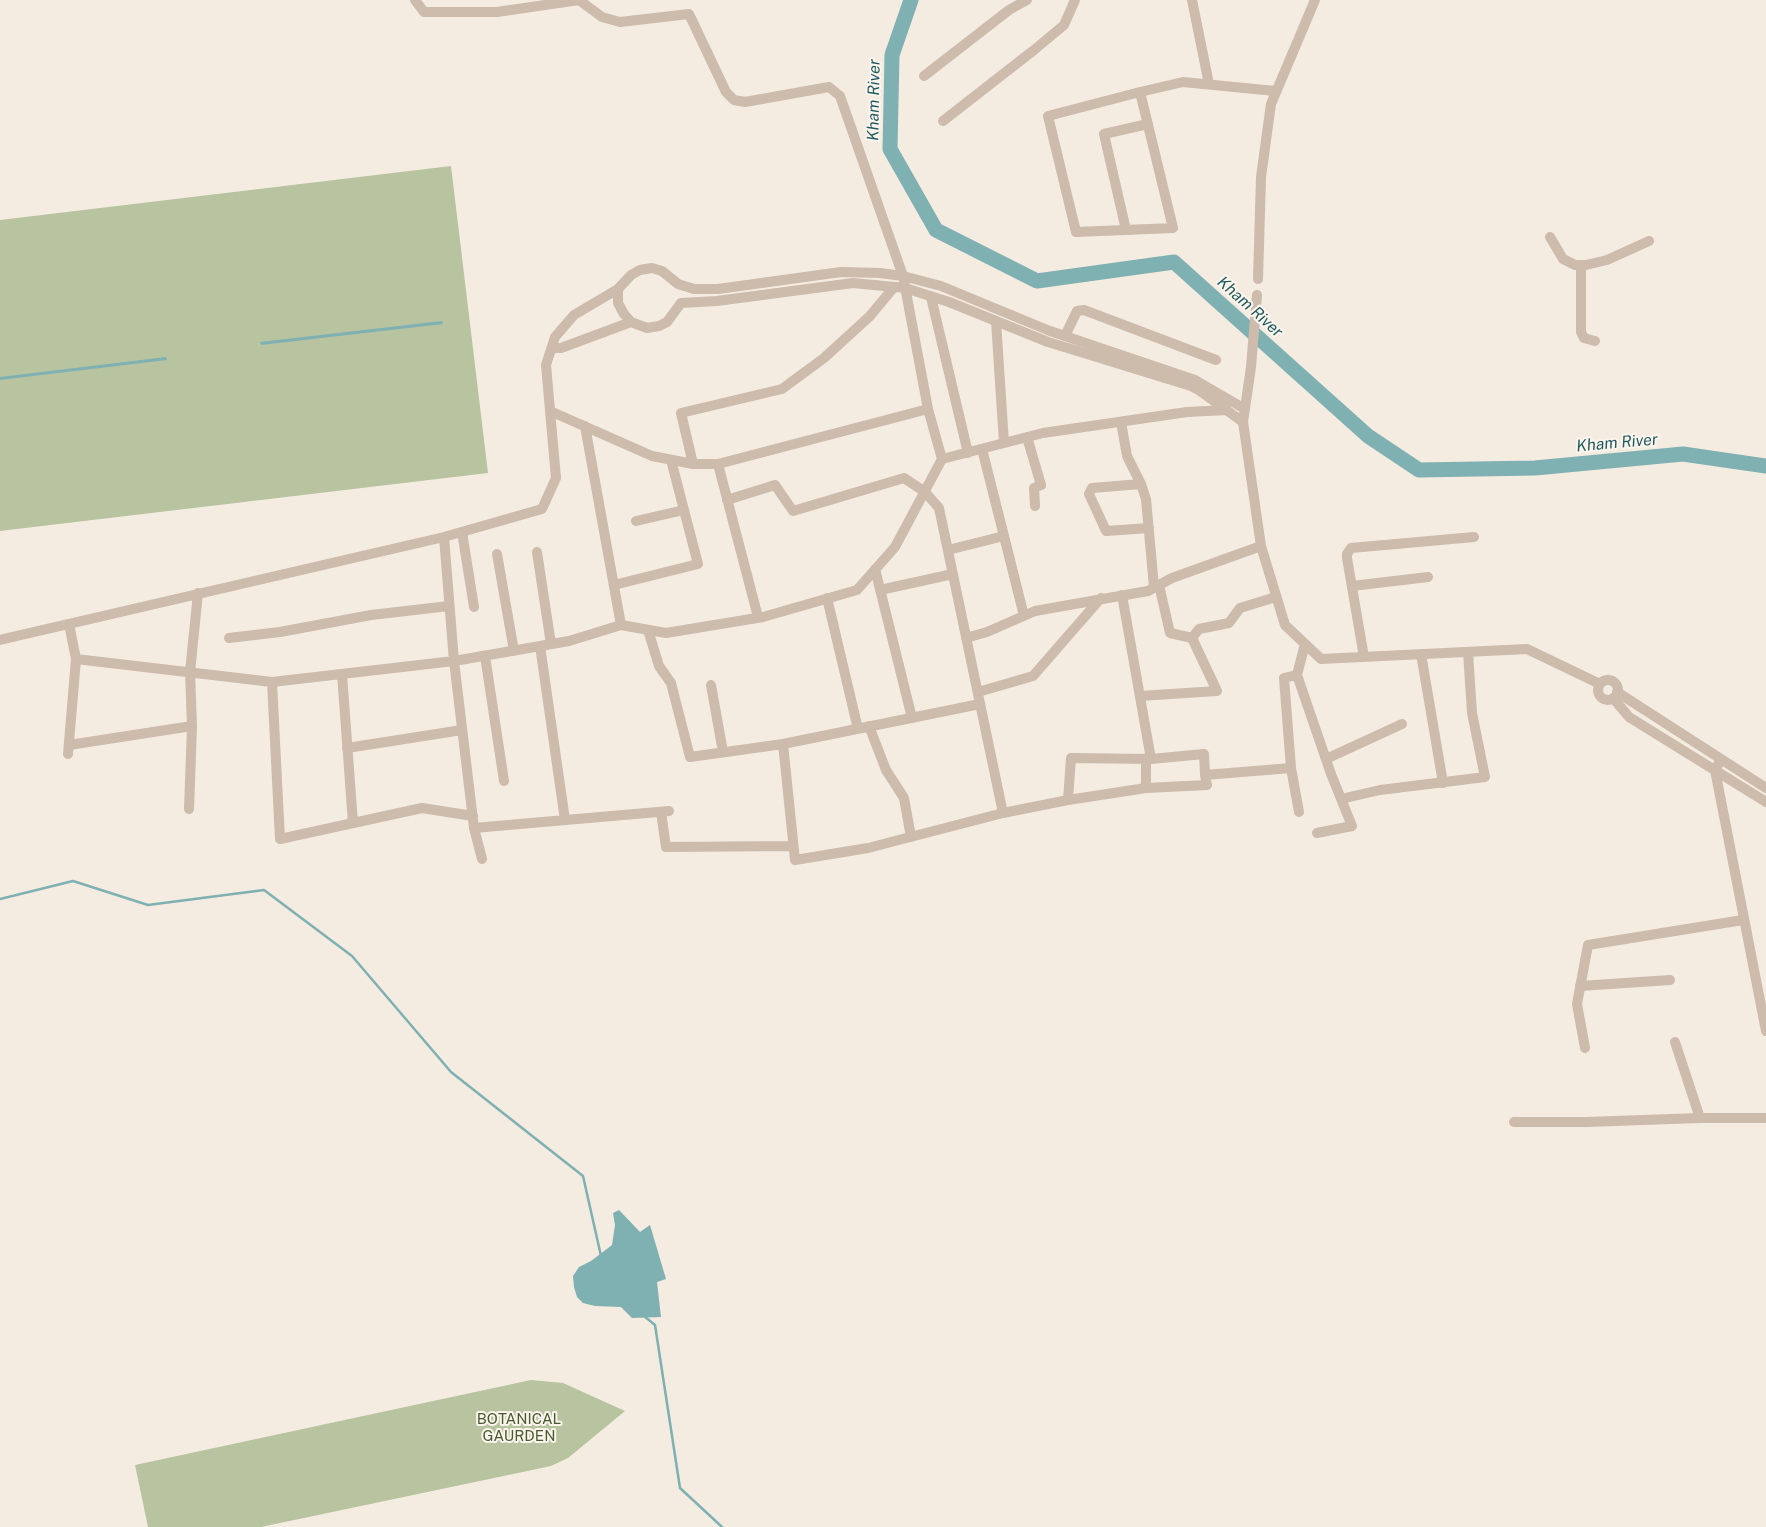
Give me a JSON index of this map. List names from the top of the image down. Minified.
{"water":["Kham River"],"parks":["BOTANICAL GAURDEN"]}
